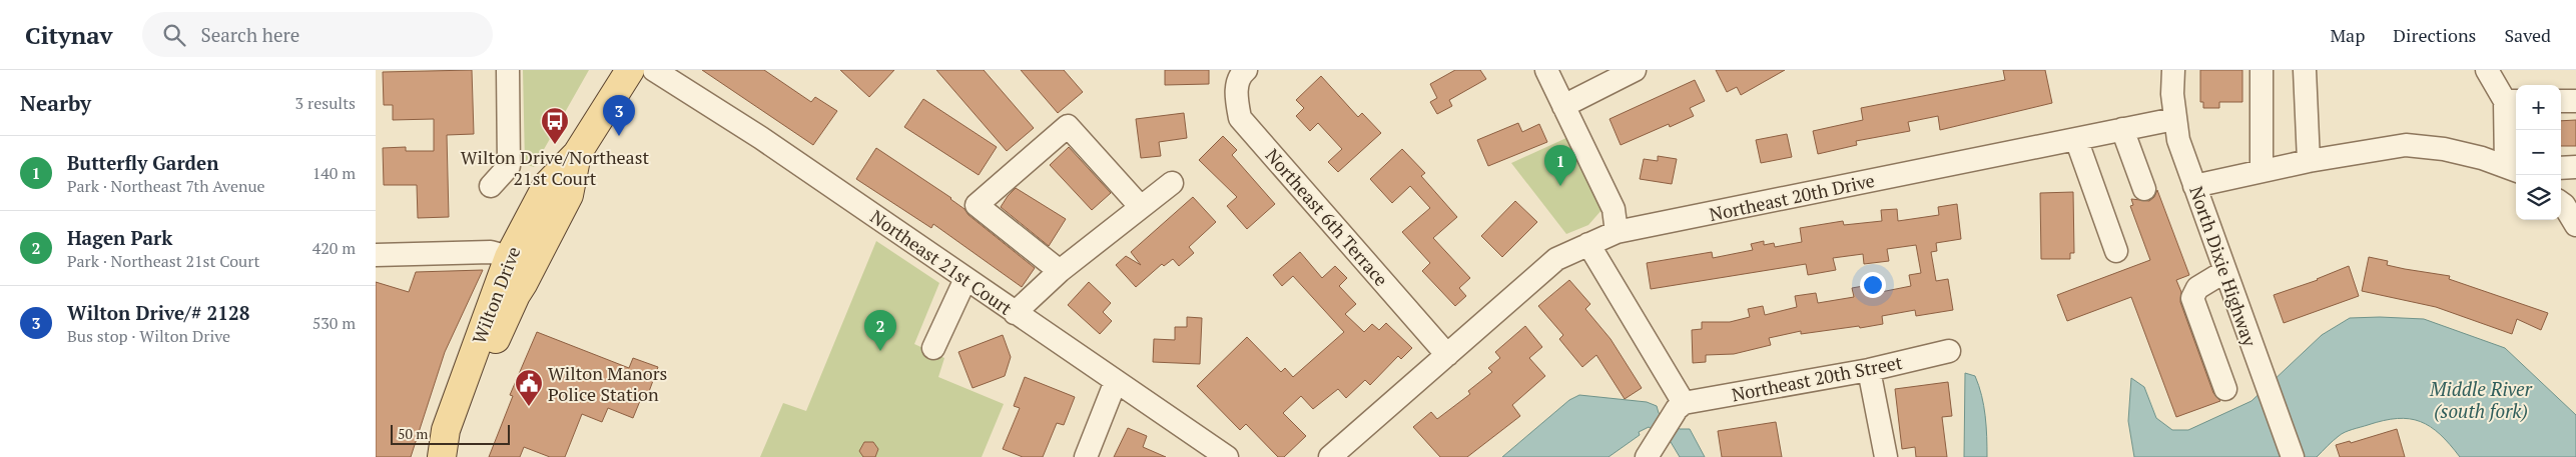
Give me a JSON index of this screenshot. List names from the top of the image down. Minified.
{"streets":{"main road":["Wilton Drive"],"street":["Northeast 20th Drive","Northeast 6th Terrace","Northeast 21st Court","North Dixie Highway","Northeast 20th Street"]},"crossings":[["Northeast 20th Drive","Northeast 6th Terrace"],["Northeast 20th Drive","North Dixie Highway"]],"water":["Middle River (south fork)"],"places":{"bus stop":["Wilton Drive/Northeast 21st Court"],"public building":["Wilton Manors Police Station"]},"scale_bar":"50 m","page":{"header":"Citynav","search":"Search here","nav":["Map","Directions","Saved"],"heading":["Nearby","3 results"],"map_buttons":["+","−"],"pins":["3","1","2"],"list":[{"mark":"1","name":"Butterfly Garden","note":"Park · Northeast 7th Avenue","value":"140 m"},{"mark":"2","name":"Hagen Park","note":"Park · Northeast 21st Court","value":"420 m"},{"mark":"3","name":"Wilton Drive/# 2128","note":"Bus stop · Wilton Drive","value":"530 m"}],"scale":"50 m"}}
